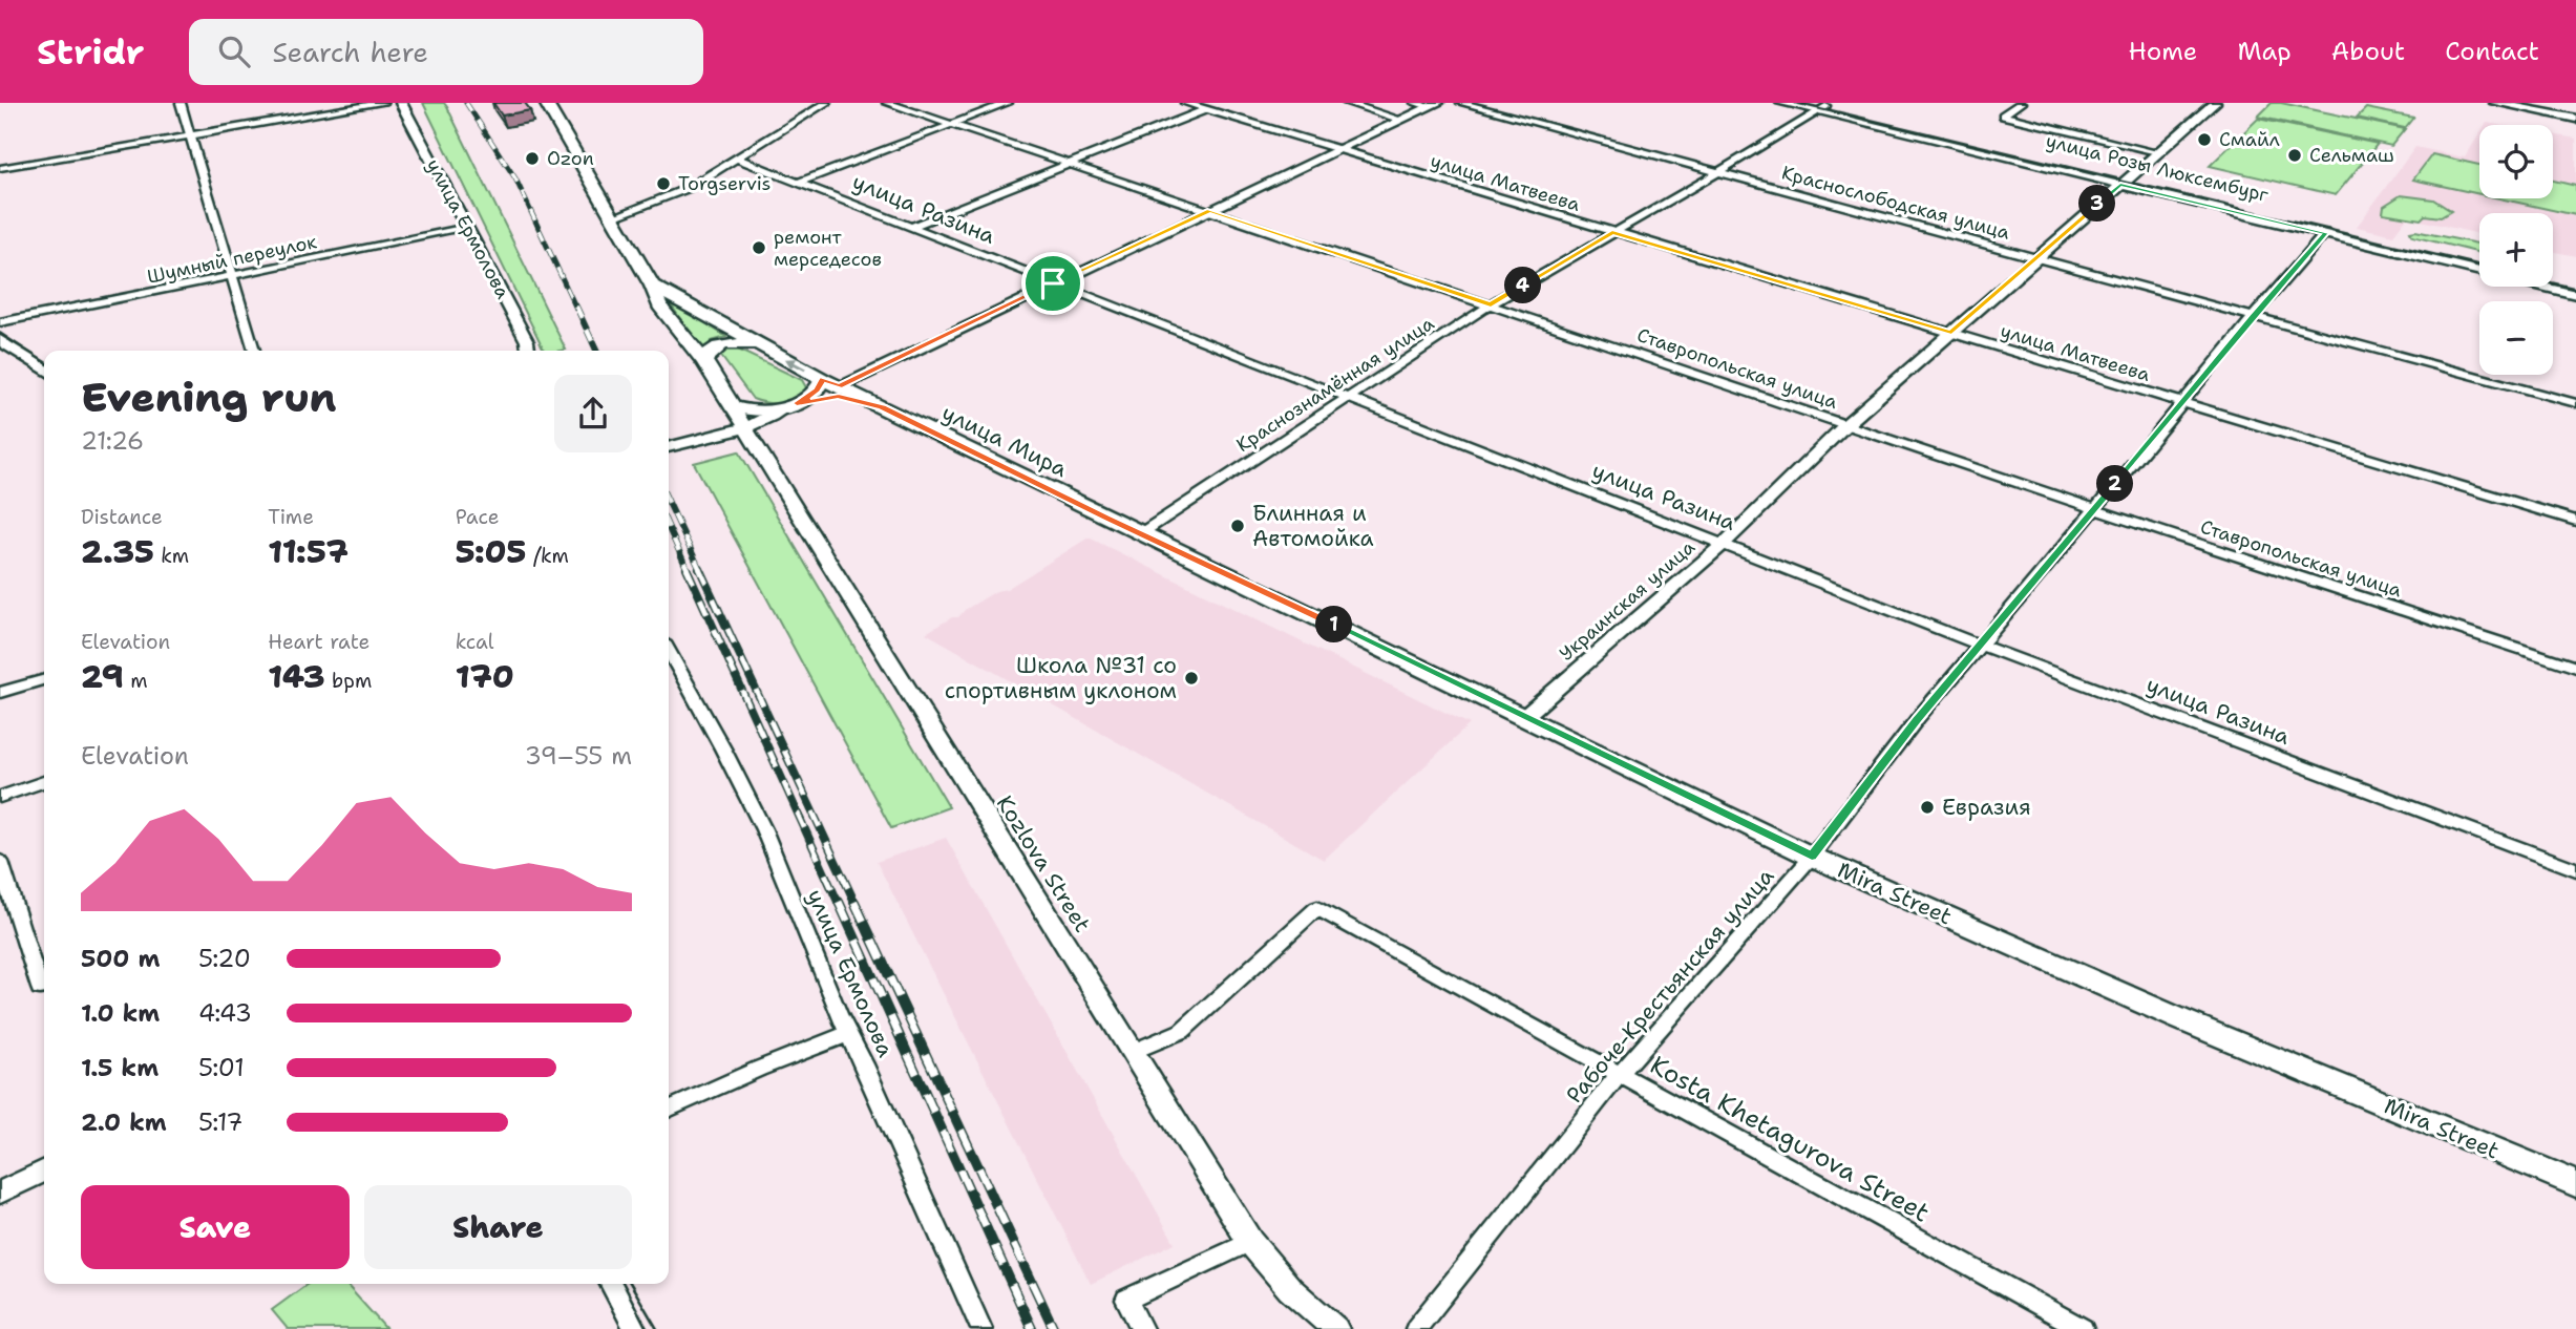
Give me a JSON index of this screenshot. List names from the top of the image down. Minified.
{"streets":{"main road":["улица Мира","Mira Street"],"street":["улица Розы Люксембург","улица Матвеева","Краснослободская улица","улица Разина","улица Ермолова","Шумный переулок","Ставропольская улица","Краснознамённая улица","Украинская улица","Kozlova Street","Рабоче-Крестьянская улица","Kosta Khetagurova Street"]},"crossings":[["улица Розы Люксембург","Краснознамённая улица"],["улица Розы Люксембург","Украинская улица"],["улица Розы Люксембург","Рабоче-Крестьянская улица"],["улица Матвеева","Краснознамённая улица"],["улица Матвеева","Украинская улица"],["улица Матвеева","Рабоче-Крестьянская улица"],["Краснослободская улица","Краснознамённая улица"],["Краснослободская улица","Украинская улица"],["Краснослободская улица","Рабоче-Крестьянская улица"],["улица Разина","Краснознамённая улица"],["улица Разина","Украинская улица"],["улица Разина","Рабоче-Крестьянская улица"],["улица Ермолова","Шумный переулок"],["Ставропольская улица","Краснознамённая улица"],["Ставропольская улица","Украинская улица"],["Ставропольская улица","Рабоче-Крестьянская улица"],["Краснознамённая улица","улица Мира"],["Краснознамённая улица","Mira Street"],["улица Мира","Kozlova Street"],["улица Мира","Mira Street"],["Украинская улица","Mira Street"],["Kozlova Street","Kosta Khetagurova Street"],["Mira Street","Рабоче-Крестьянская улица"],["Рабоче-Крестьянская улица","Kosta Khetagurova Street"]],"places":["Смайл","Сельмаш","Ozon","Torgservis","ремонт мерседесов","Блинная и Автомойка","Школа №31 со спортивным уклоном","Евразия"],"page":{"header":"Stridr","search":"Search here","nav":["Home","Map","About","Contact"],"map_buttons":["+","−"],"pins":["3","4","2","1"],"heading":["Evening run","21:26"],"stats":[["Distance","2.35 km"],["Time","11:57"],["Pace","5:05 /km"],["Elevation","29 m"],["Heart rate","143 bpm"],["kcal","170"]],"chart":["Elevation","39–55 m"],"list":[{"name":"500 m","note":"5:20"},{"name":"1.0 km","note":"4:43"},{"name":"1.5 km","note":"5:01"},{"name":"2.0 km","note":"5:17"}],"buttons":["Save","Share"]}}
